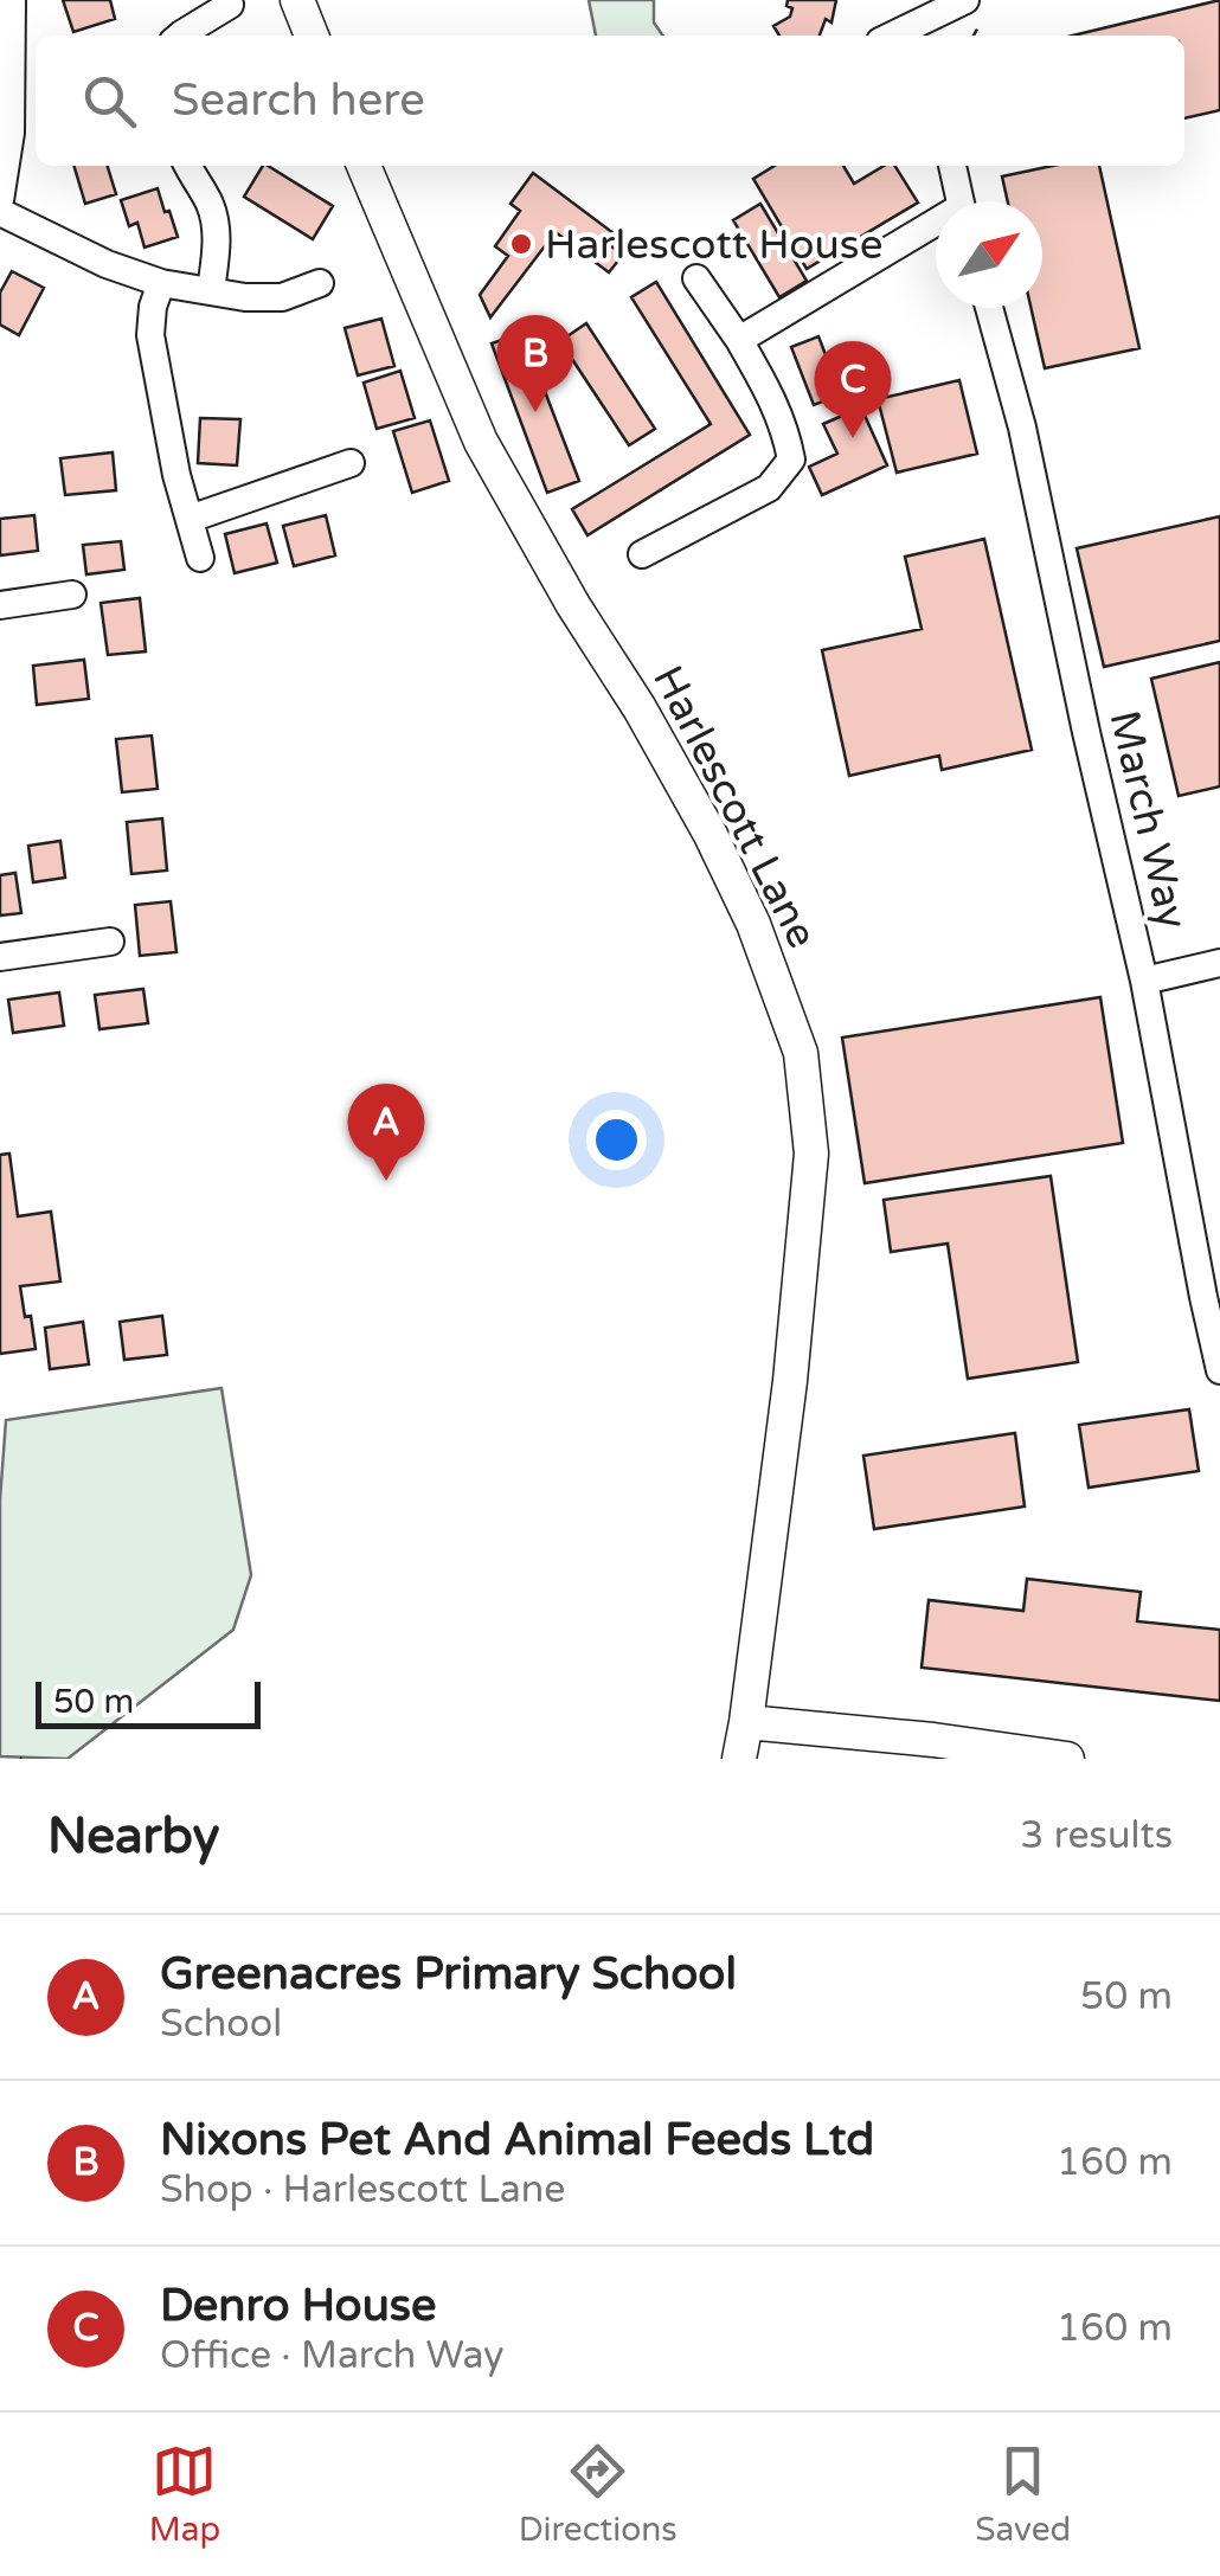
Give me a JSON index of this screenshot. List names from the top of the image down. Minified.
{"streets":{"street":["Harlescott Lane","March Way"]},"places":["Harlescott House"],"scale_bar":"50 m","north":"top right","page":{"search":"Search here","pins":["B","C","A"],"scale":"50 m","heading":["Nearby","3 results"],"list":[{"mark":"A","name":"Greenacres Primary School","note":"School","value":"50 m"},{"mark":"B","name":"Nixons Pet And Animal Feeds Ltd","note":"Shop · Harlescott Lane","value":"160 m"},{"mark":"C","name":"Denro House","note":"Office · March Way","value":"160 m"}],"nav":["Map","Directions","Saved"]}}
